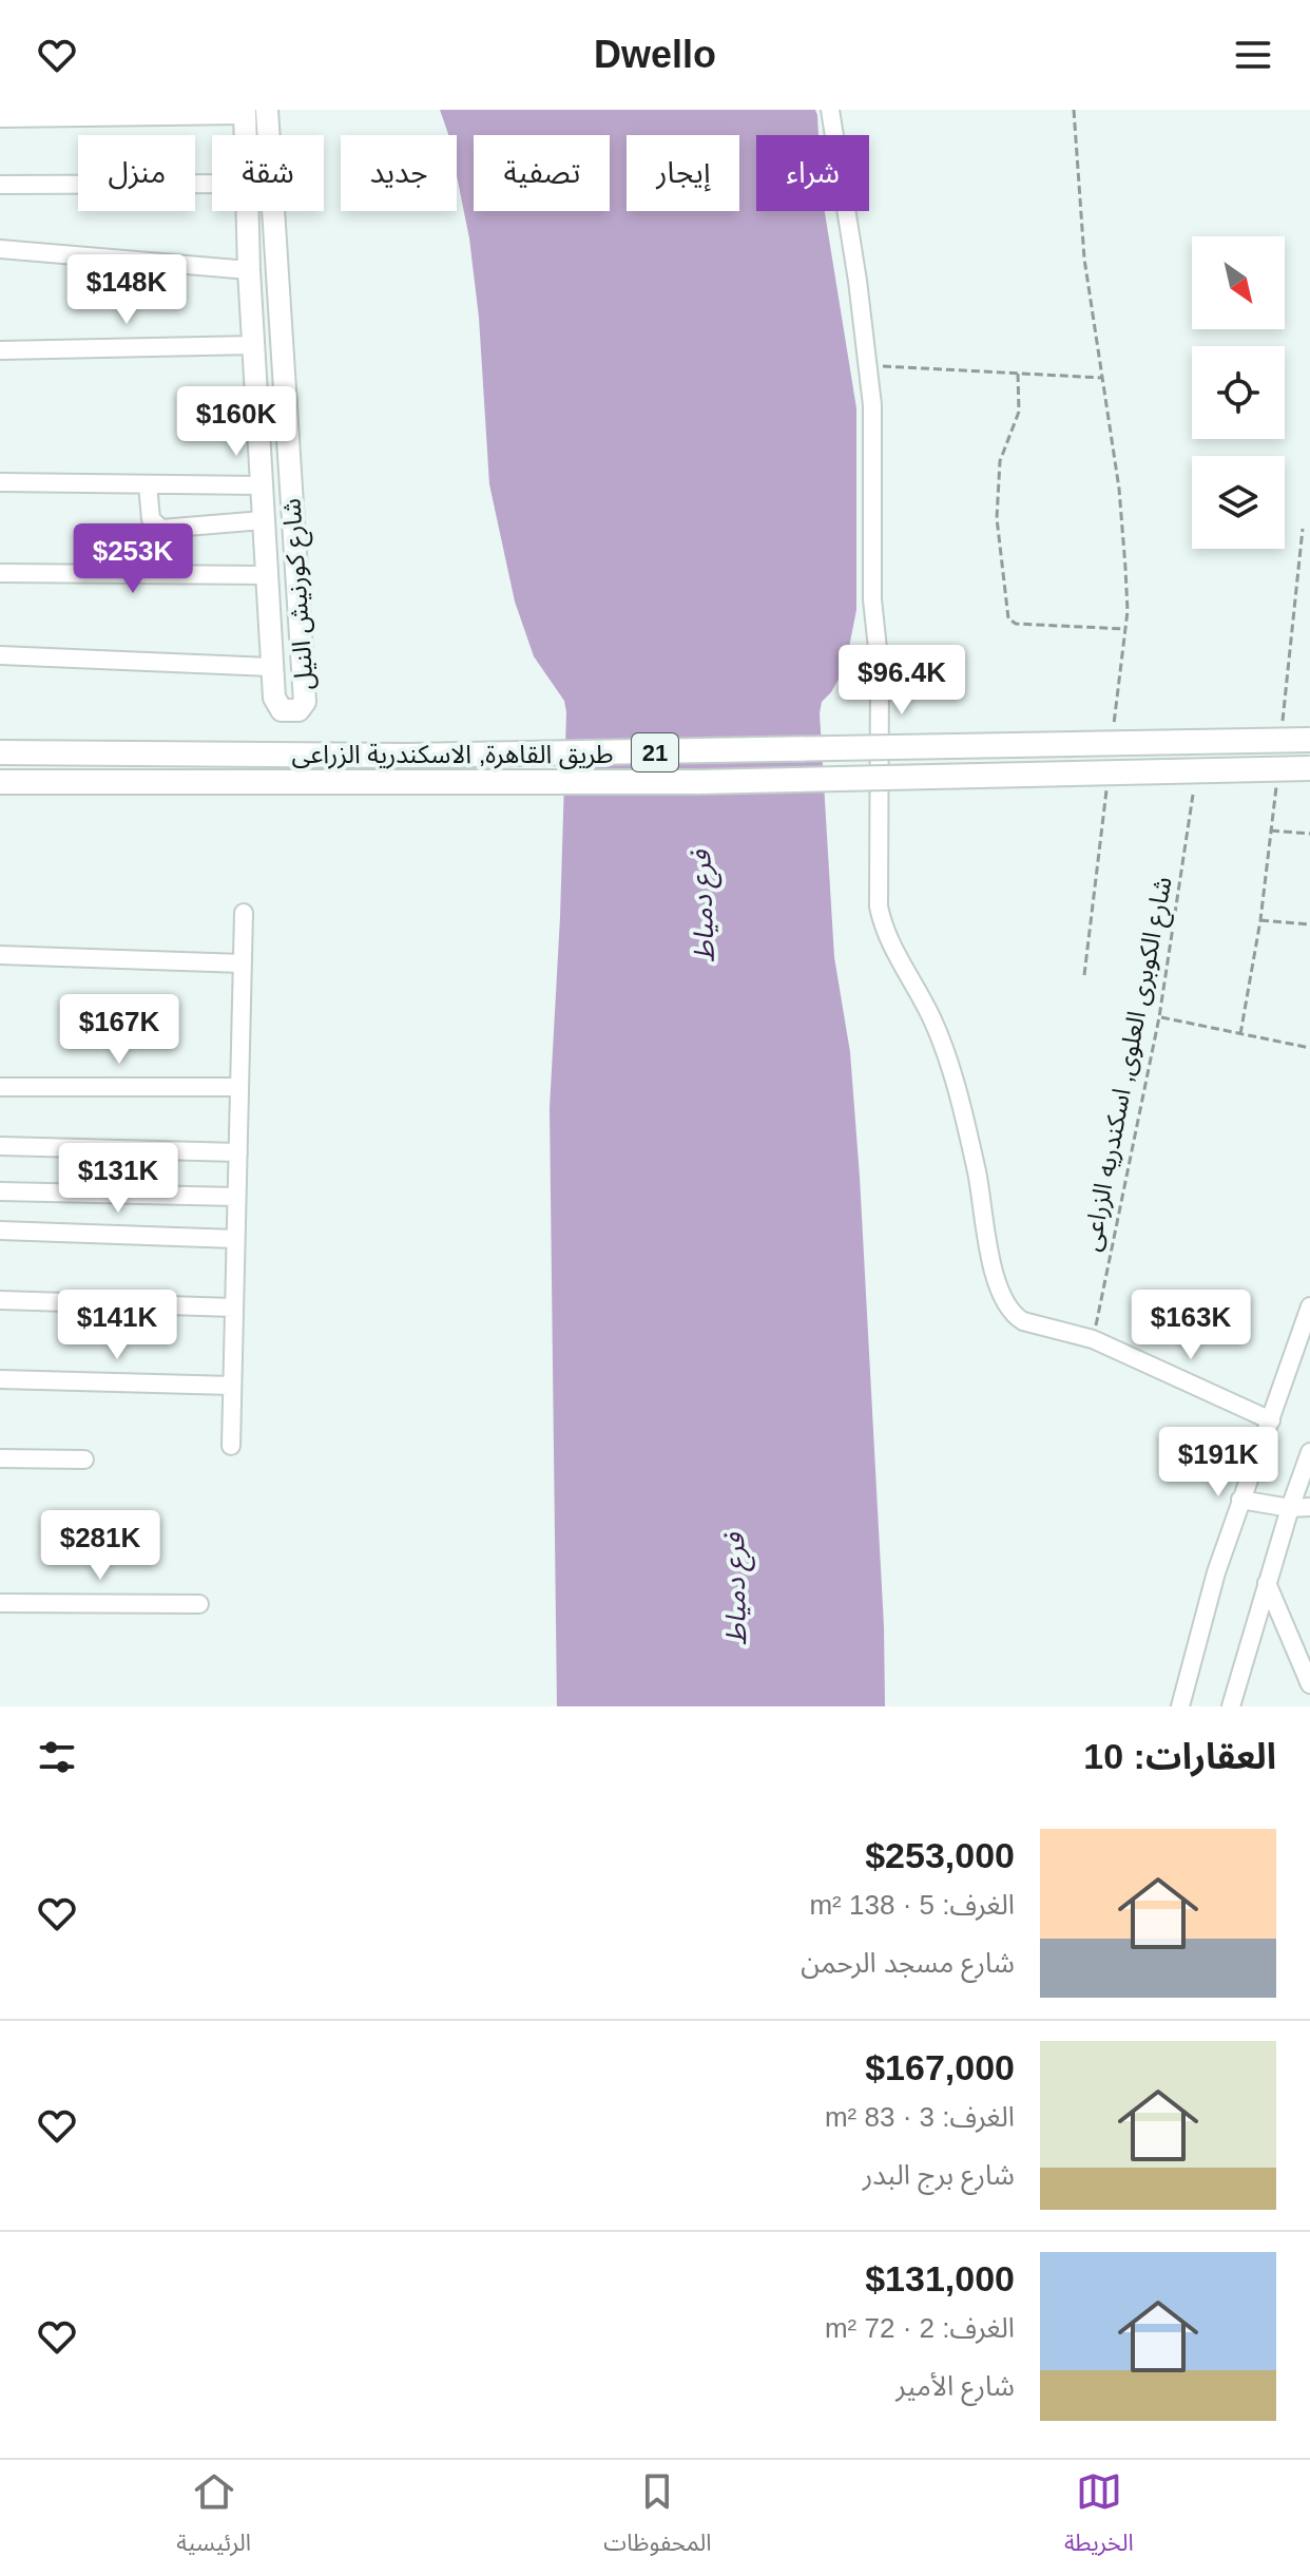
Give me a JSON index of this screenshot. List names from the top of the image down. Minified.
{"streets":{"highway":["21","طريق القاهرة, الاسكندرية الزراعى"],"main road":["شارع كورنيش النيل"],"path":["شارع الكوبرى العلوى, اسكندريه الزراعى"]},"water":["فرع دمياط"],"north":"bottom right","page":{"header":"Dwello","chip":["شراء","إيجار","تصفية","جديد","شقة","منزل"],"price":["$148K","$160K","$253K","$96.4K","$167K","$131K","$141K","$163K","$191K","$281K"],"heading":"العقارات: 10","list":[{"name":"$253,000","note":"الغرف: 5 · 138 m² · شارع مسجد الرحمن"},{"name":"$167,000","note":"الغرف: 3 · 83 m² · شارع برج البدر"},{"name":"$131,000","note":"الغرف: 2 · 72 m² · شارع الأمير"}],"tabs":["الخريطة","المحفوظات","الرئيسية"]}}
